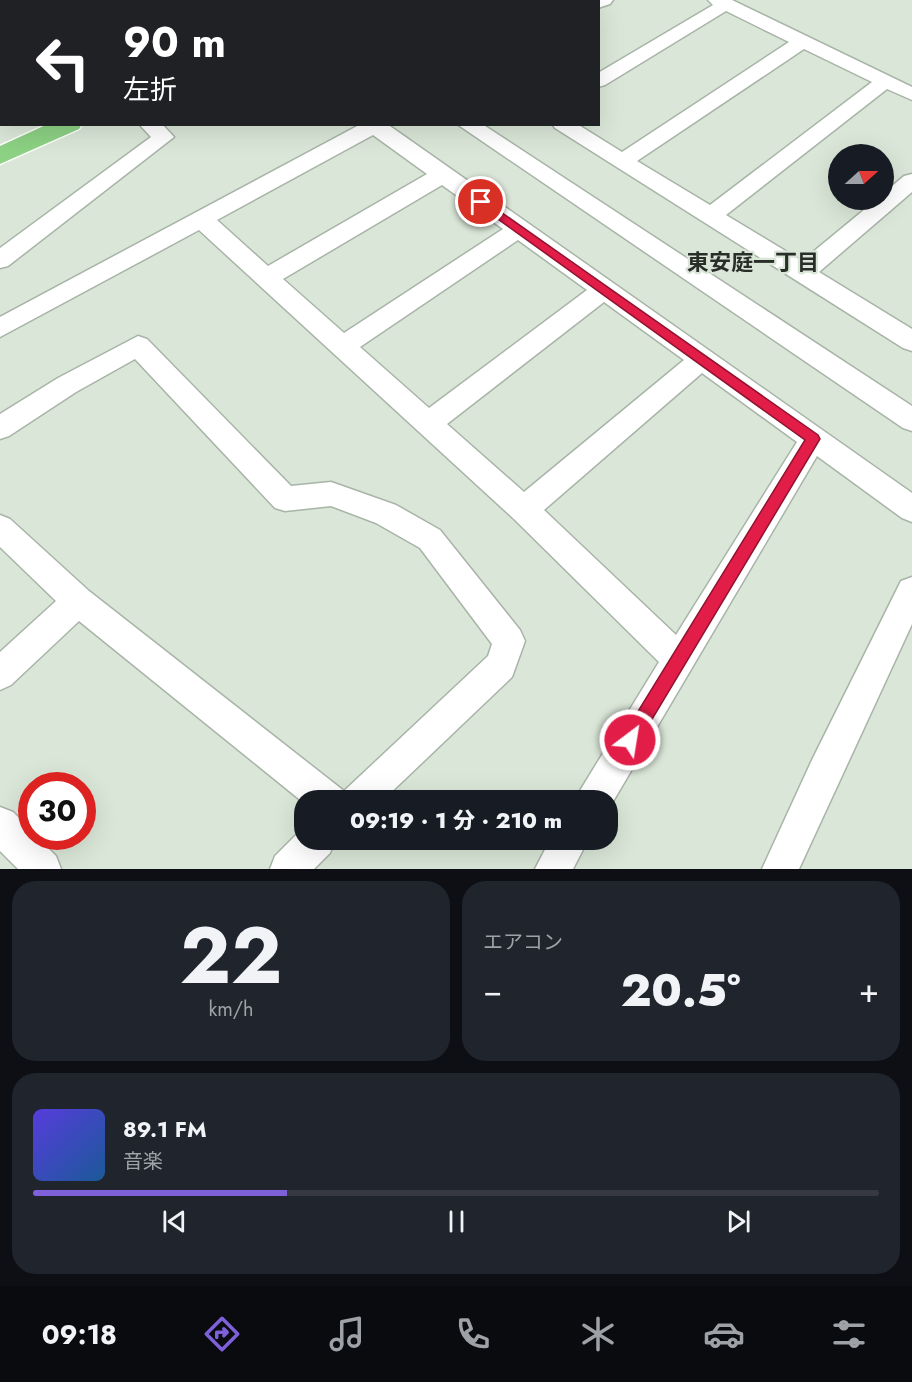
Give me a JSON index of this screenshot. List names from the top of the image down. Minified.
{"districts":["東安庭一丁目"],"north":"right","page":{"turn":["90 m","左折"],"limit":"30","trip":"09:19 · 1 分 · 210 m","tile":[["22","km/h"],"エアコン"],"heat":["−","20.5°","+"],"song":["89.1 FM","音楽"],"tabs":"09:18"}}
